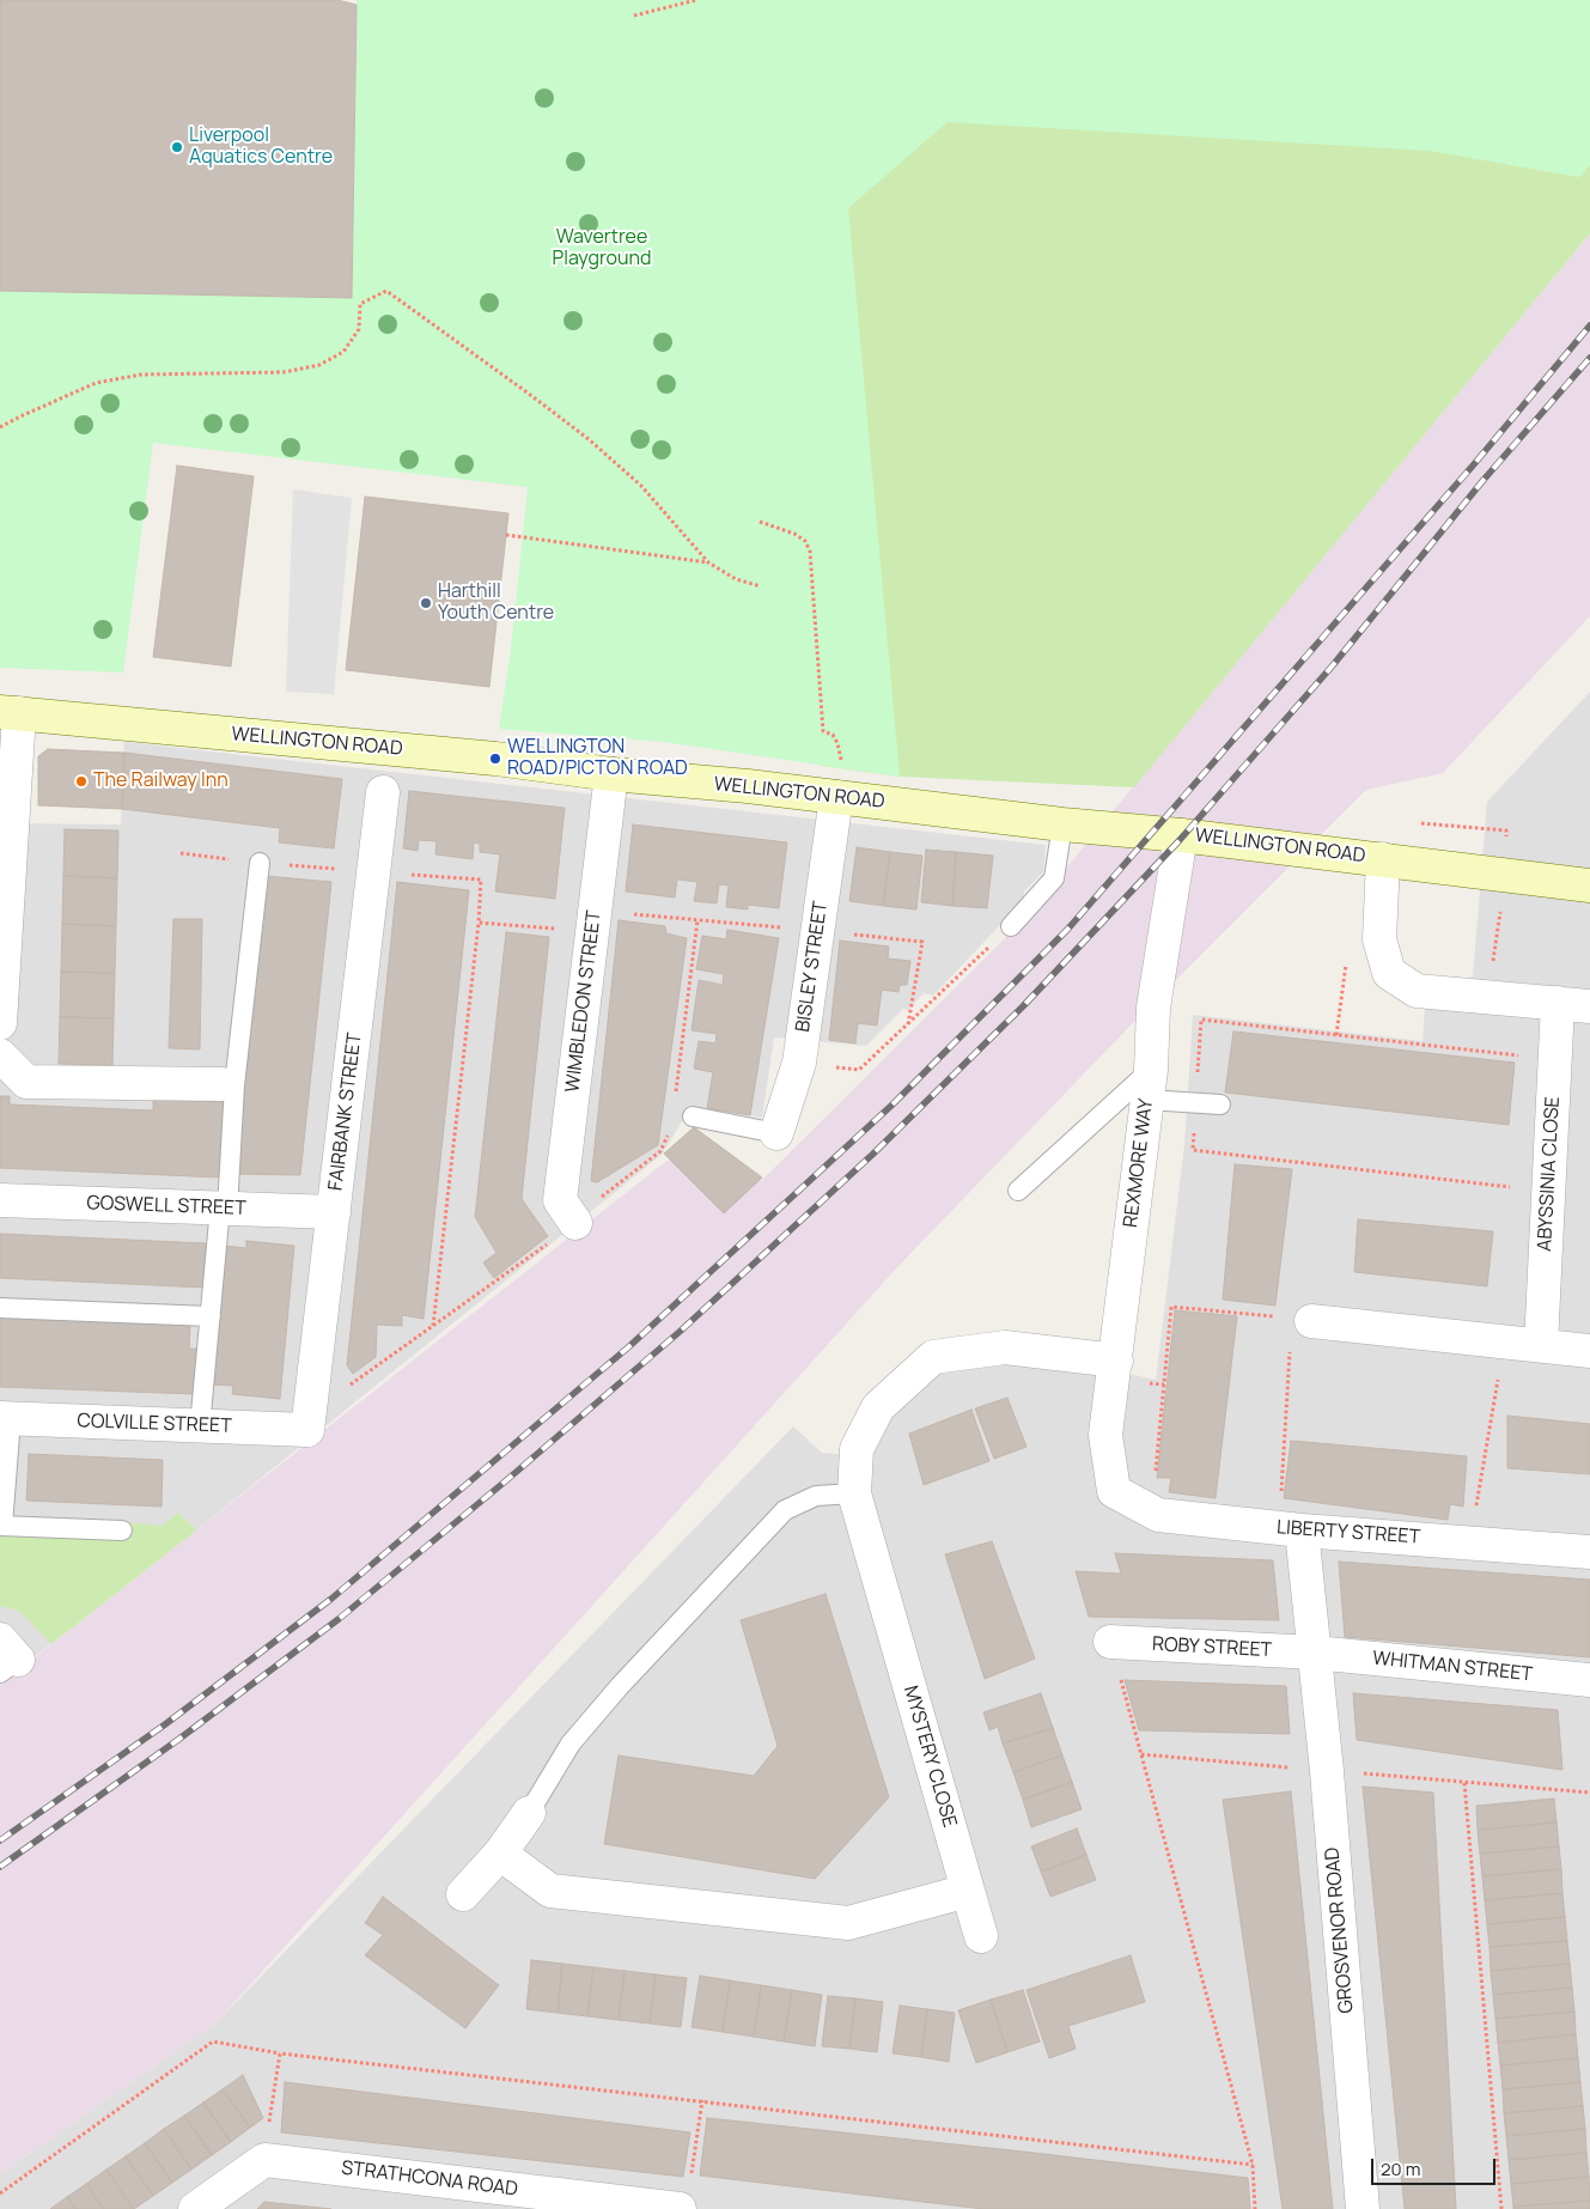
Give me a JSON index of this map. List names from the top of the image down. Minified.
{"streets":{"main road":["WELLINGTON ROAD"],"street":["BISLEY STREET","WIMBLEDON STREET","FAIRBANK STREET","REXMORE WAY","ABYSSINIA CLOSE","GOSWELL STREET","COLVILLE STREET","LIBERTY STREET","ROBY STREET","WHITMAN STREET","MYSTERY CLOSE","GROSVENOR ROAD","STRATHCONA ROAD"]},"crossings":[["WELLINGTON ROAD","BISLEY STREET"],["WELLINGTON ROAD","WIMBLEDON STREET"],["WELLINGTON ROAD","REXMORE WAY"],["WELLINGTON ROAD","ABYSSINIA CLOSE"],["FAIRBANK STREET","GOSWELL STREET"],["FAIRBANK STREET","COLVILLE STREET"],["REXMORE WAY","LIBERTY STREET"],["REXMORE WAY","MYSTERY CLOSE"],["LIBERTY STREET","GROSVENOR ROAD"],["ROBY STREET","WHITMAN STREET"],["ROBY STREET","GROSVENOR ROAD"],["WHITMAN STREET","GROSVENOR ROAD"]],"parks":["Wavertree Playground"],"places":["Liverpool Aquatics Centre","Harthill Youth Centre","WELLINGTON ROAD/PICTON ROAD","The Railway Inn"],"scale_bar":"20 m"}
